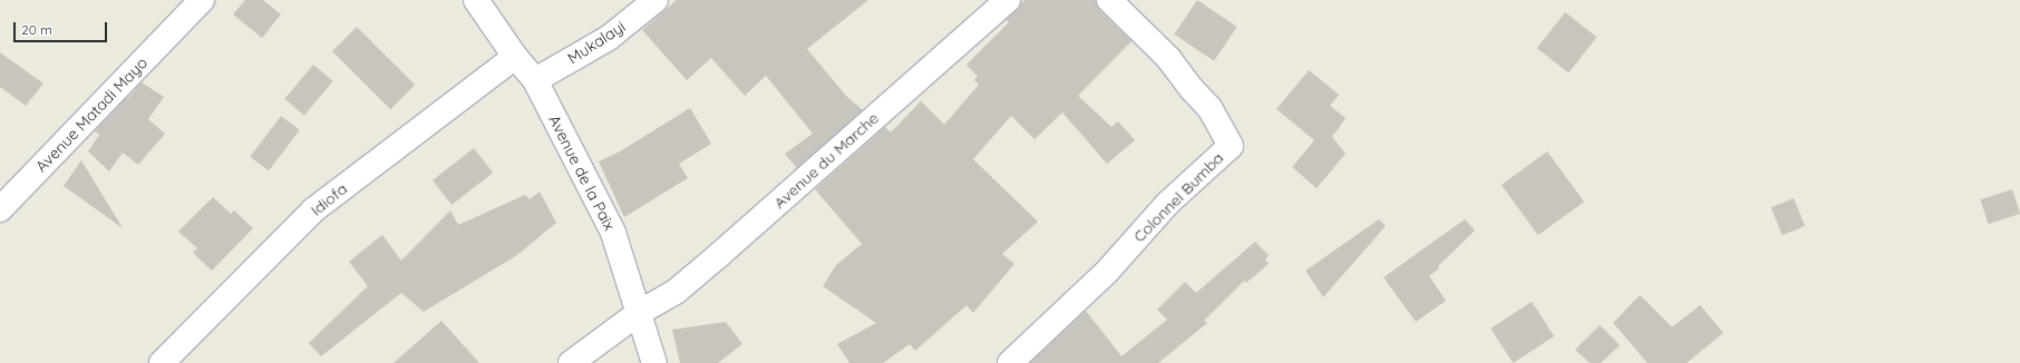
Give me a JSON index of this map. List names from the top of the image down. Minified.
{"streets":{"street":["Mukalayi","Avenue Matadi Mayo","Avenue du Marche","Avenue de la Paix","Colonnel Bumba","Idiofa"]},"crossings":[["Mukalayi","Avenue de la Paix"],["Avenue du Marche","Avenue de la Paix"],["Avenue de la Paix","Idiofa"]],"scale_bar":"20 m"}
